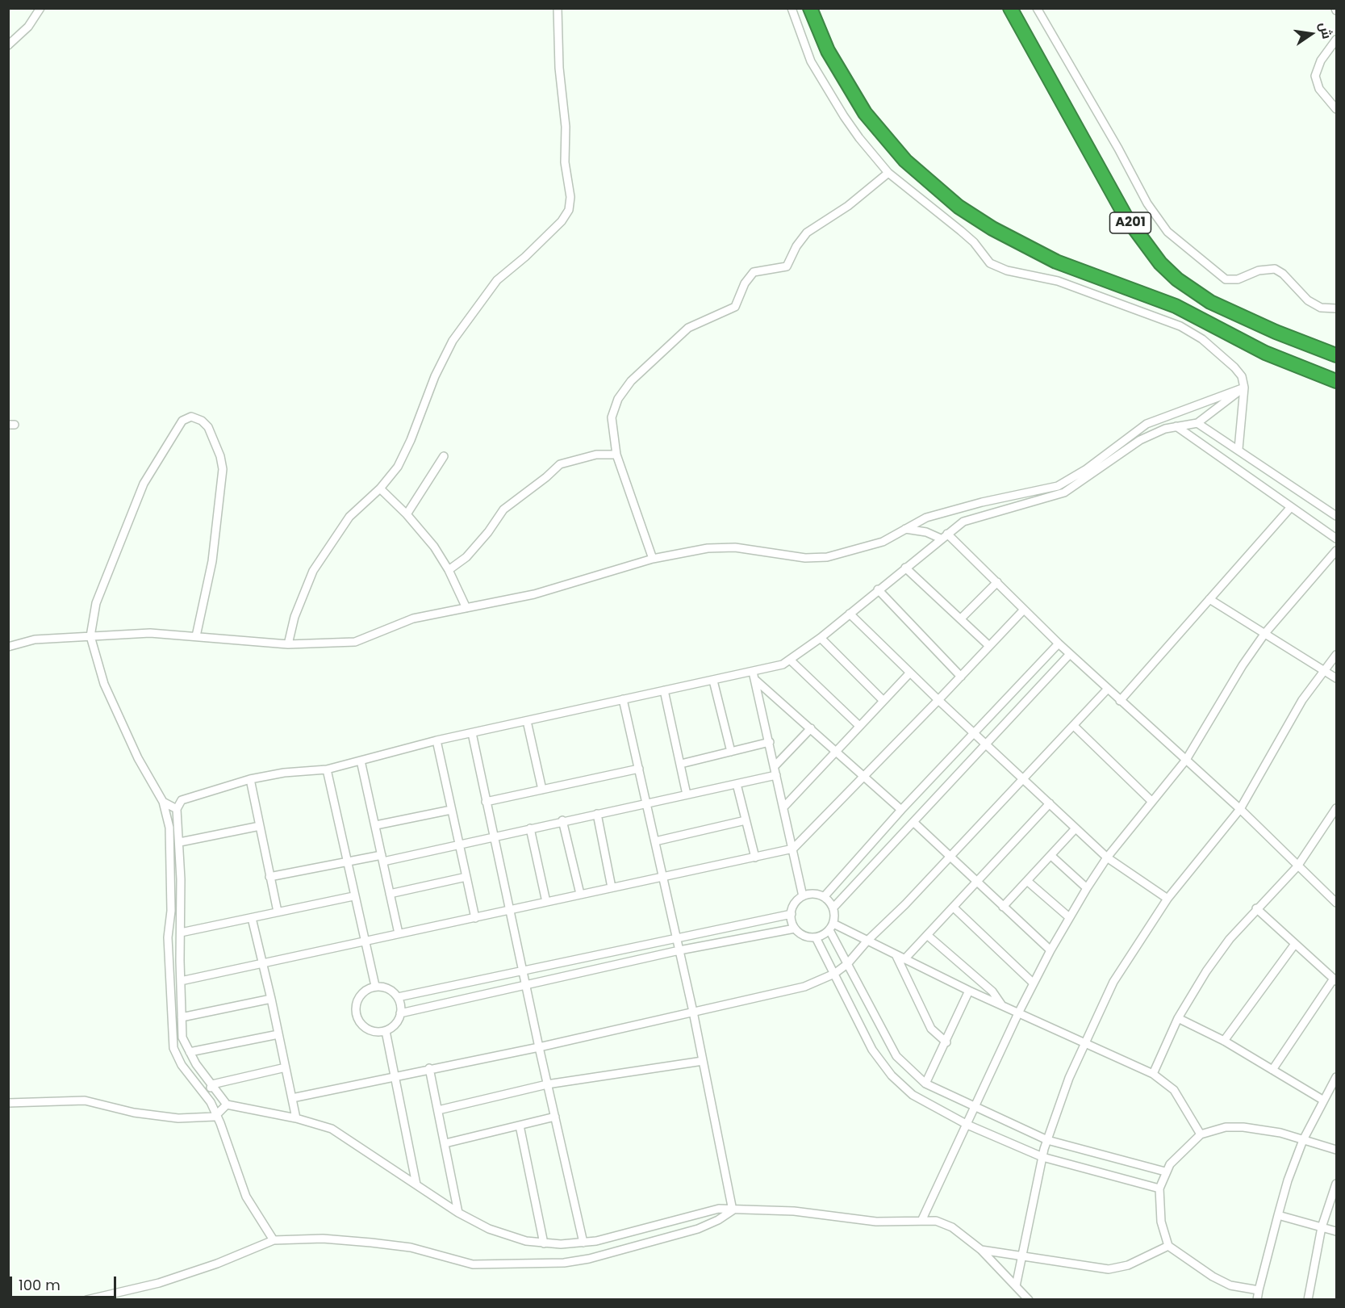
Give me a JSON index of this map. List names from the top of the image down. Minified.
{"streets":{"highway":["A201"]},"scale_bar":"100 m","north":"right"}
